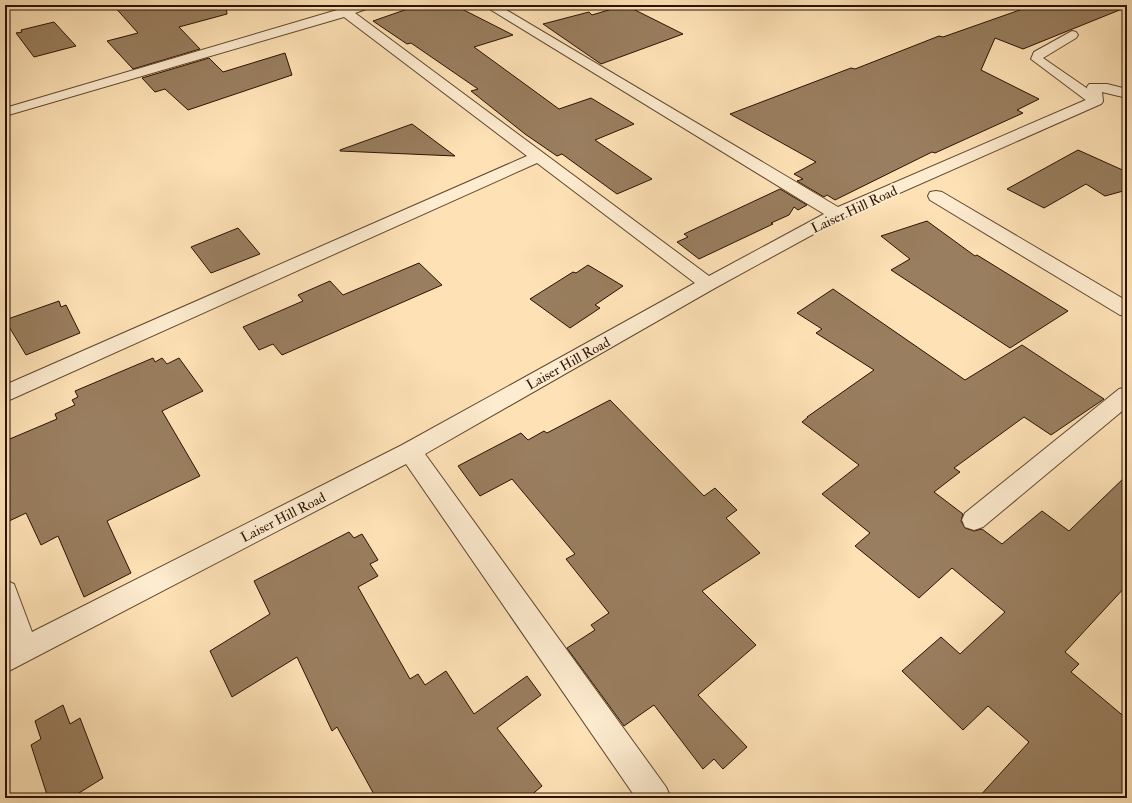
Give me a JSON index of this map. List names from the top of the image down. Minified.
{"streets":{"street":["Laiser Hill Road"]}}
